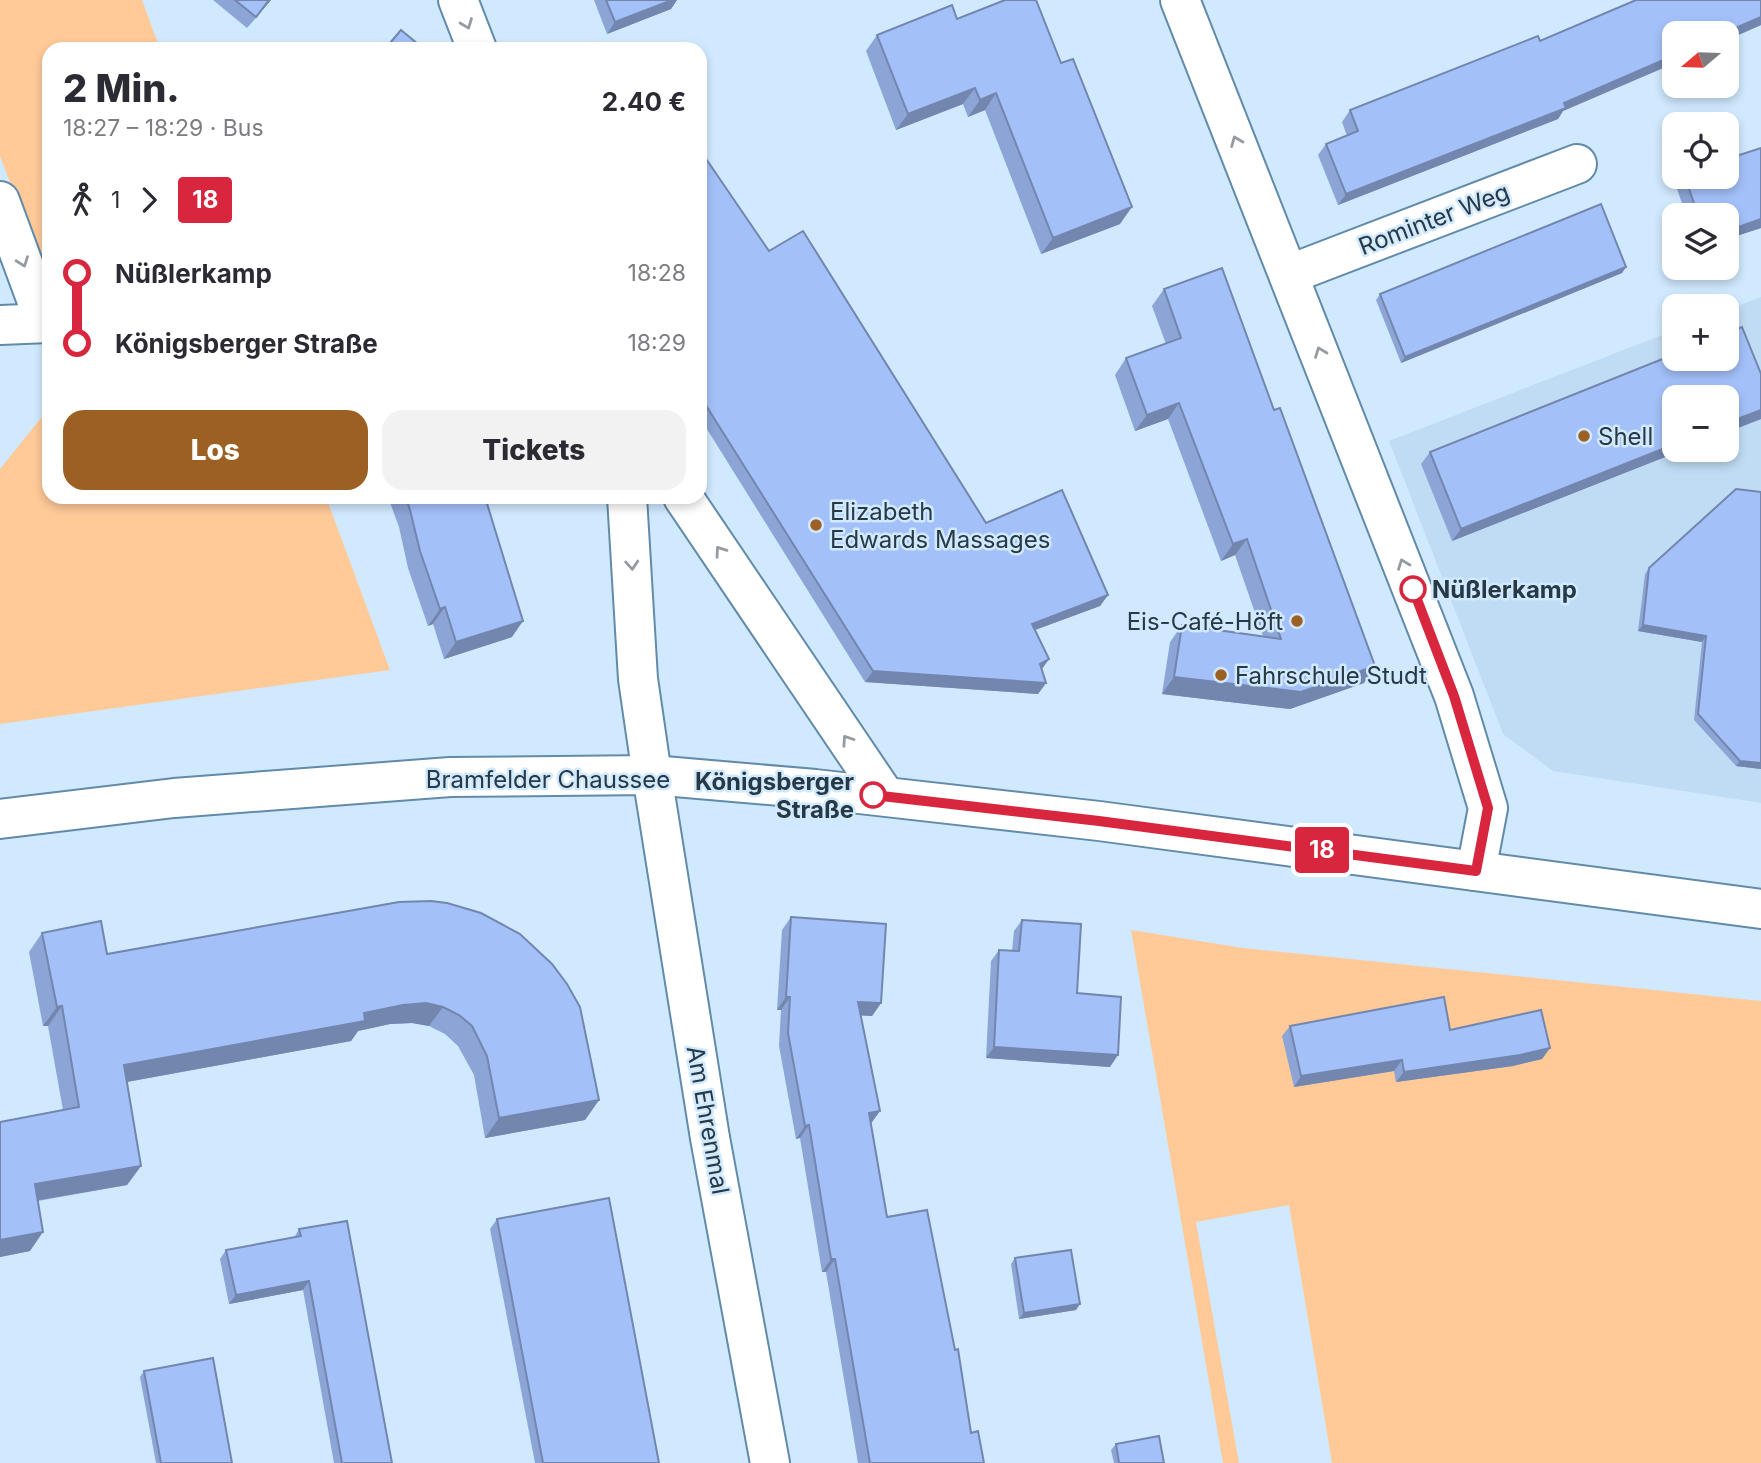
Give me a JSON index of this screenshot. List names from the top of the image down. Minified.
{"streets":{"street":["Rominter Weg","Bramfelder Chaussee","Am Ehrenmal"]},"crossings":[["Bramfelder Chaussee","Am Ehrenmal"]],"places":["Shell","Elizabeth Edwards Massages","Nüßlerkamp","Eis-Café-Höft","Fahrschule Studt","Königsberger Straße"],"lines":["bus line 18"],"north":"left","page":{"on_map":"18","map_buttons":["+","−"],"heading":["2 Min.","18:27 – 18:29 · Bus","2.40 €"],"legs":["1","18"],"list":[{"name":"Nüßlerkamp","value":"18:28"},{"name":"Königsberger Straße","value":"18:29"}],"buttons":["Los","Tickets"]}}
